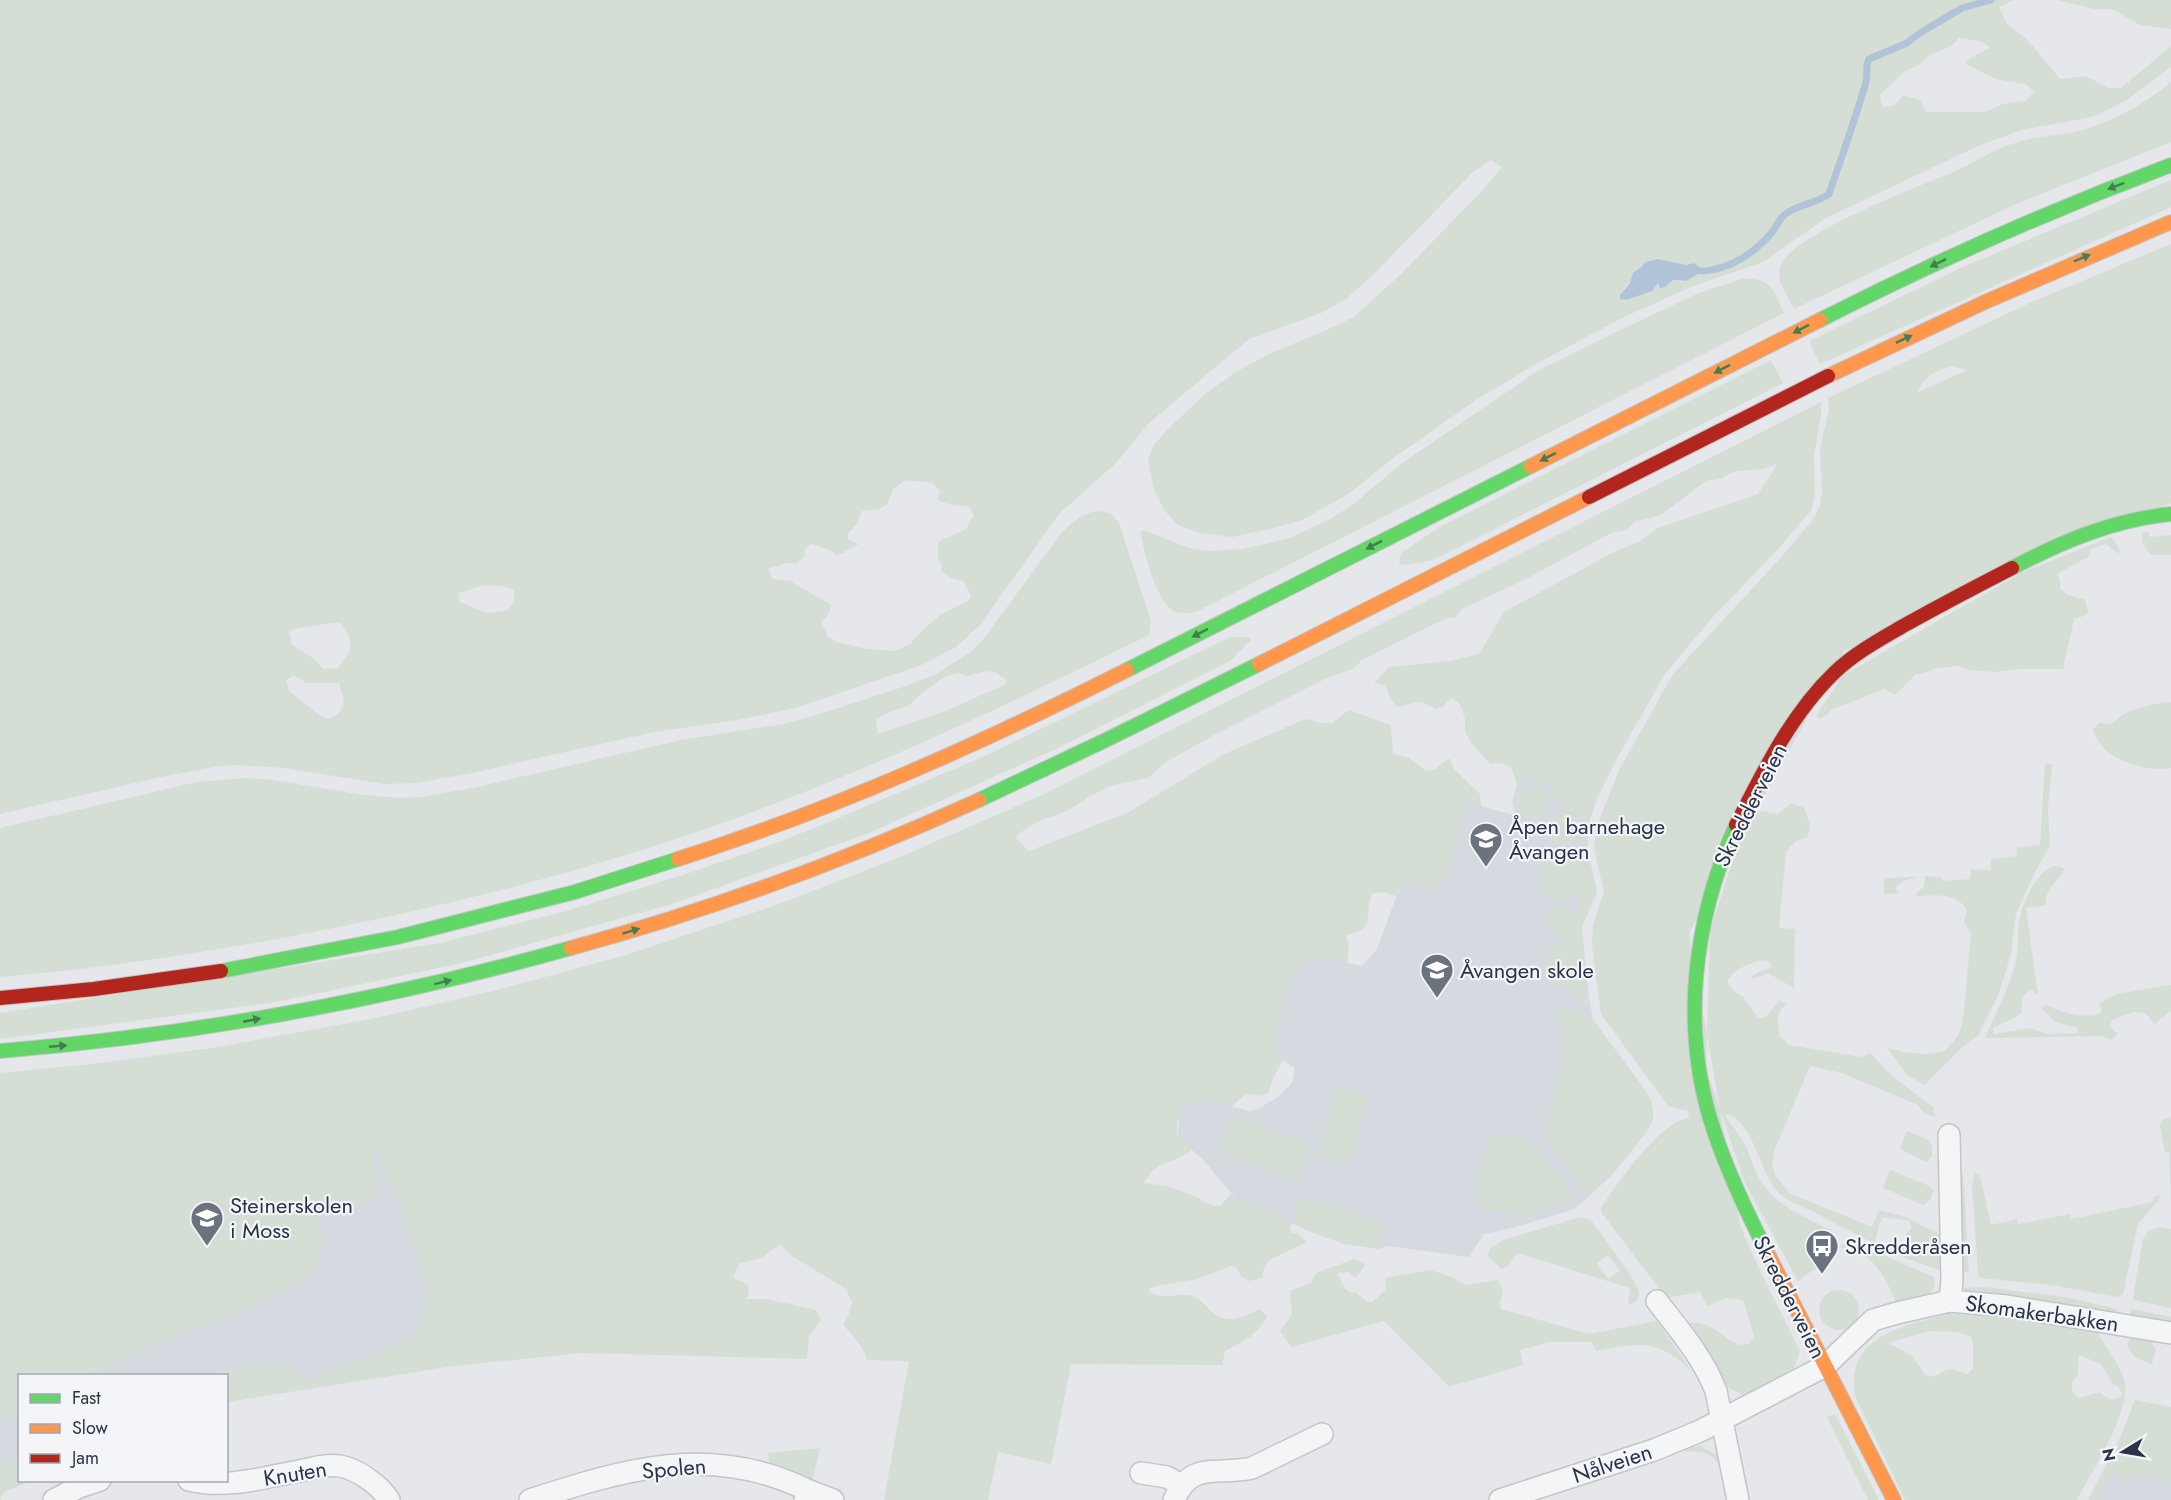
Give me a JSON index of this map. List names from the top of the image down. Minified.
{"streets":{"main road":["Skredderveien"],"street":["Skomakerbakken","Nålveien","Spolen","Knuten"]},"crossings":[["Skredderveien","Skomakerbakken"],["Skredderveien","Nålveien"],["Skomakerbakken","Nålveien"]],"places":{"school or university":["Åpen barnehage Åvangen","Åvangen skole","Steinerskolen i Moss"],"bus stop":["Skredderåsen"]},"legend":["Fast","Slow","Jam"],"north":"left"}
